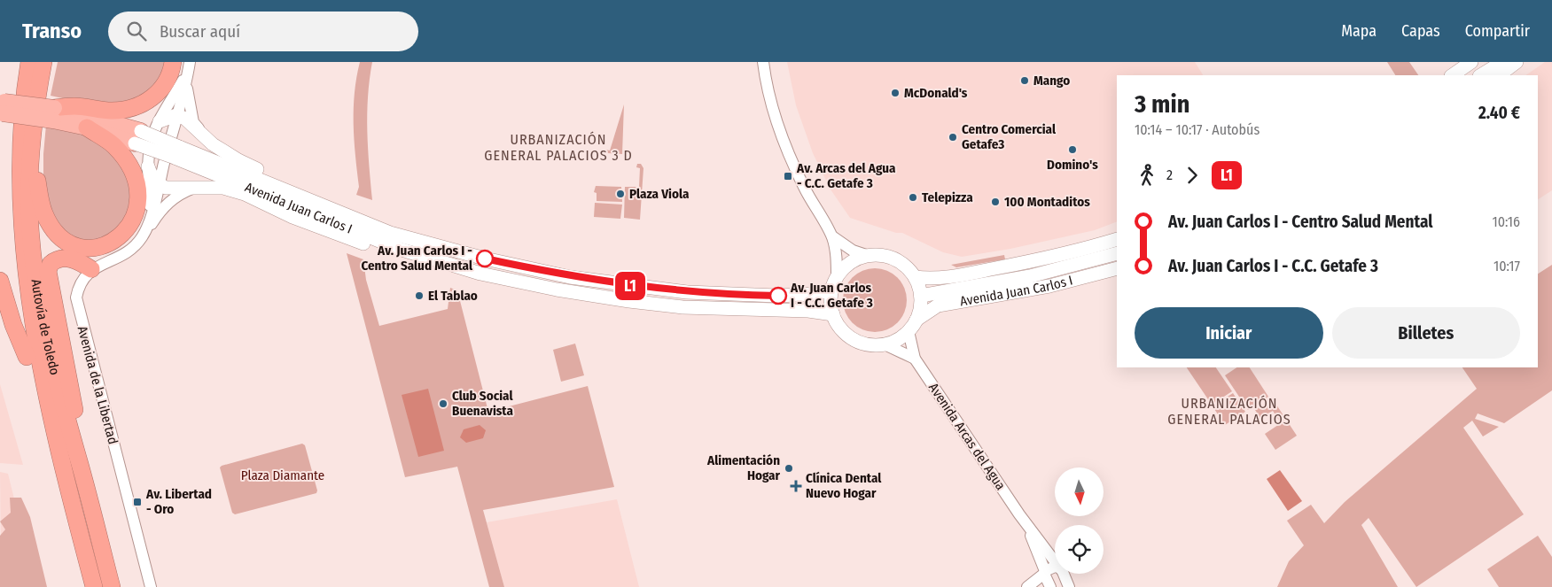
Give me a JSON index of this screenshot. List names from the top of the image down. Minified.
{"streets":{"highway":["Autovía de Toledo"],"main road":["Avenida Juan Carlos I"],"street":["Avenida de la Libertad","Avenida Arcas del Agua"]},"crossings":[["Avenida Juan Carlos I","Avenida Arcas del Agua"]],"districts":["URBANIZACIÓN GENERAL PALACIOS 3 D","URBANIZACIÓN GENERAL PALACIOS"],"parks":["Plaza Diamante"],"places":{"other":["Mango","McDonald's","Centro Comercial Getafe3","Domino's","Plaza Viola","Telepizza","100 Montaditos","Av. Juan Carlos I - Centro Salud Mental","El Tablao","Av. Juan Carlos I - C.C. Getafe 3","Club Social Buenavista","Alimentación Hogar"],"transit":["Av. Arcas del Agua - C.C. Getafe 3","Av. Libertad - Oro"],"health":["Clínica Dental Nuevo Hogar"]},"lines":["bus line L1"],"north":"bottom","page":{"header":"Transo","search":"Buscar aquí","nav":["Mapa","Capas","Compartir"],"on_map":"L1","heading":["3 min","10:14 – 10:17 · Autobús","2.40 €"],"legs":["2","L1"],"list":[{"name":"Av. Juan Carlos I - Centro Salud Mental","value":"10:16"},{"name":"Av. Juan Carlos I - C.C. Getafe 3","value":"10:17"}],"buttons":["Iniciar","Billetes"]}}
